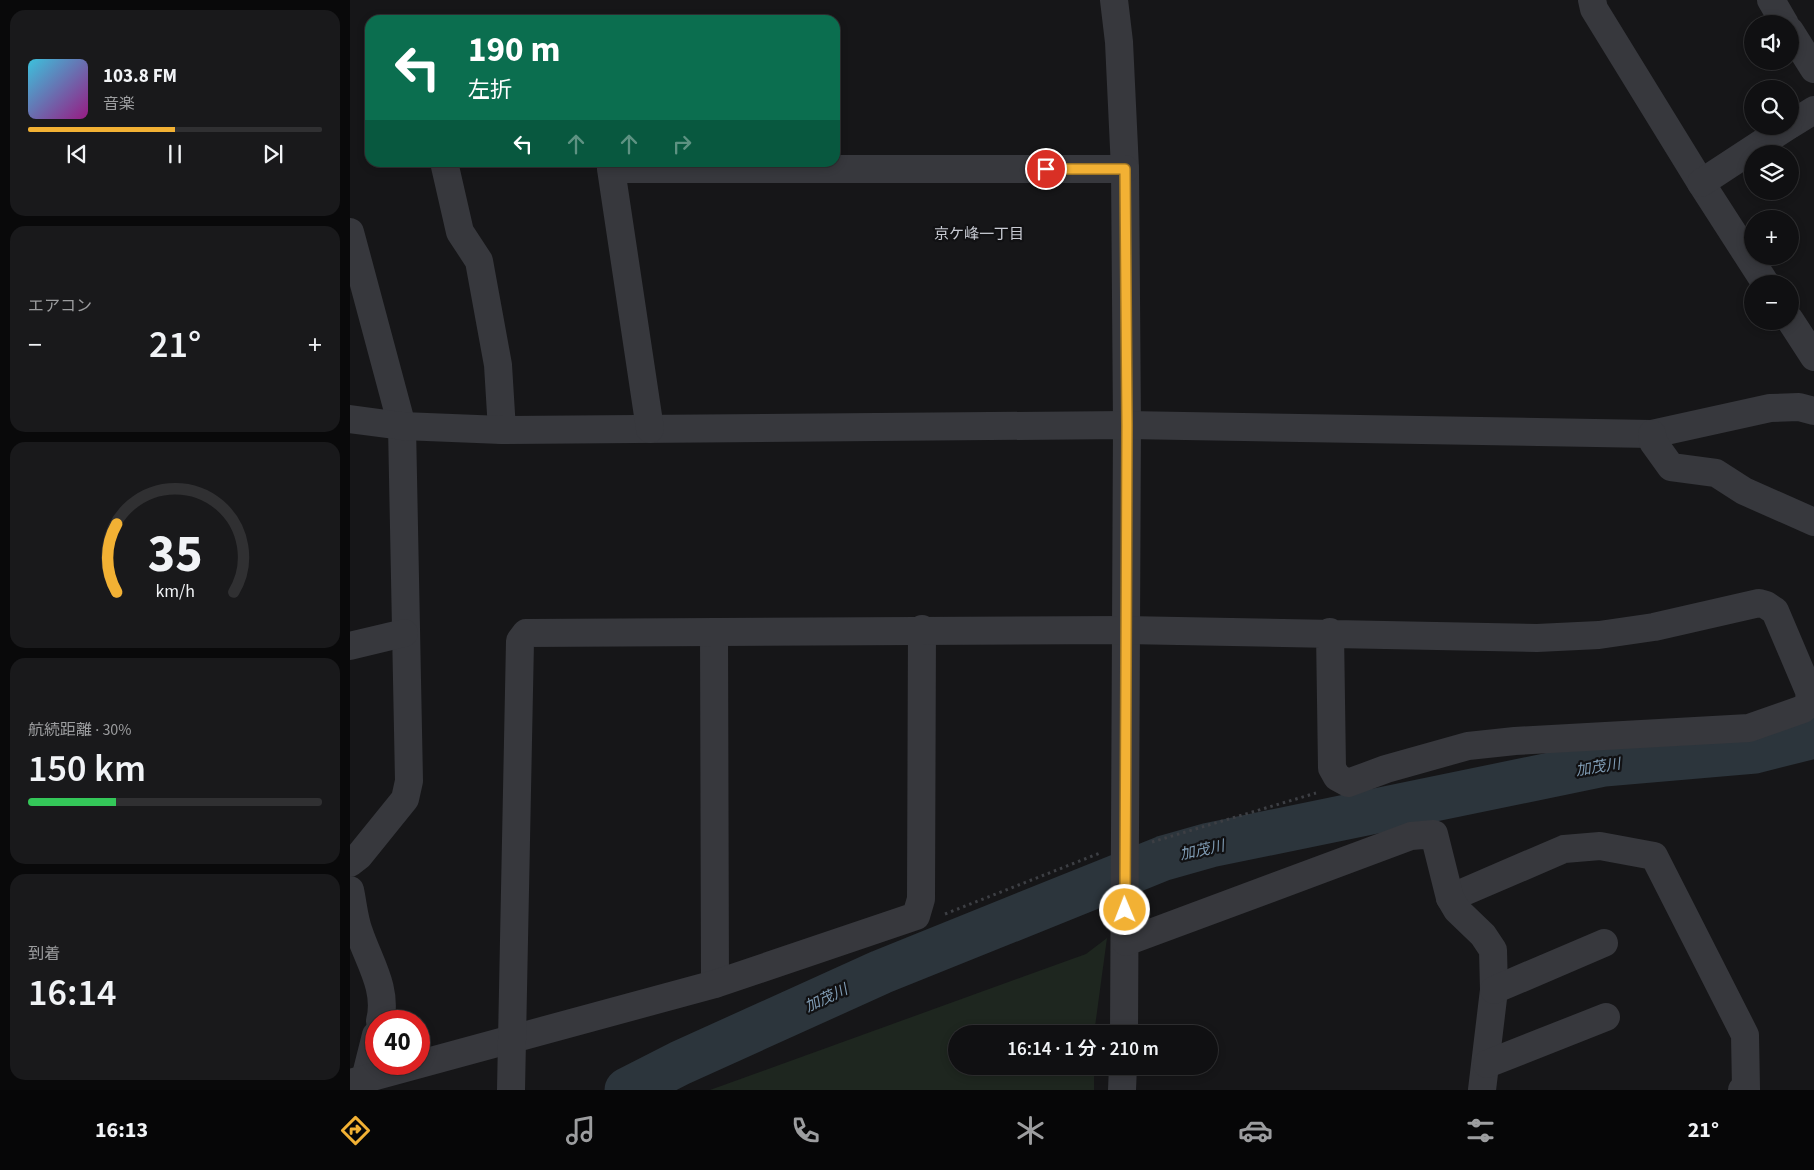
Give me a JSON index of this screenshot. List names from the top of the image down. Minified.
{"districts":["京ケ峰一丁目"],"water":["加茂川"],"page":{"map_buttons":["+","−"],"turn":["190 m","左折"],"song":["103.8 FM","音楽"],"tile":["エアコン",["航続距離 · 30%","150 km"],["到着","16:14"]],"heat":["−","21°","+"],"limit":"40","trip":"16:14 · 1 分 · 210 m","tabs":["16:13","21°"],"gauge":["35","km/h"]}}
